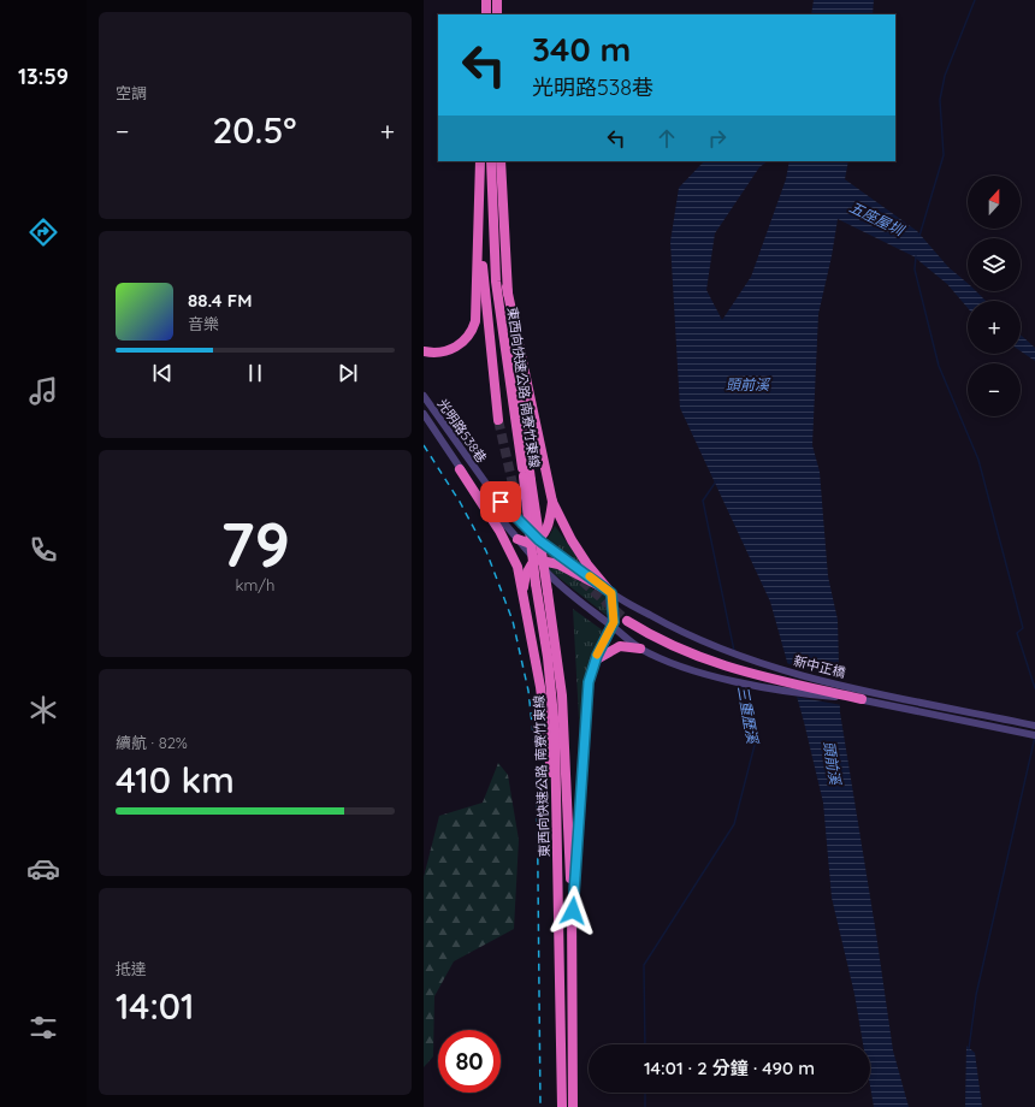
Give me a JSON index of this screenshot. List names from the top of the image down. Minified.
{"streets":{"highway":["東西向快速公路 南寮竹東線"],"street":["光明路538巷","新中正橋"]},"crossings":[["光明路538巷","新中正橋"]],"water":["五座屋圳","頭前溪","三重歷溪"],"north":"top","page":{"tabs":"13:59","tile":["空調",["79","km/h"],["續航 · 82%","410 km"],["抵達","14:01"]],"turn":["340 m","光明路538巷"],"heat":["−","20.5°","+"],"map_buttons":["+","−"],"song":["88.4 FM","音樂"],"limit":"80","trip":"14:01 · 2 分鐘 · 490 m"}}
